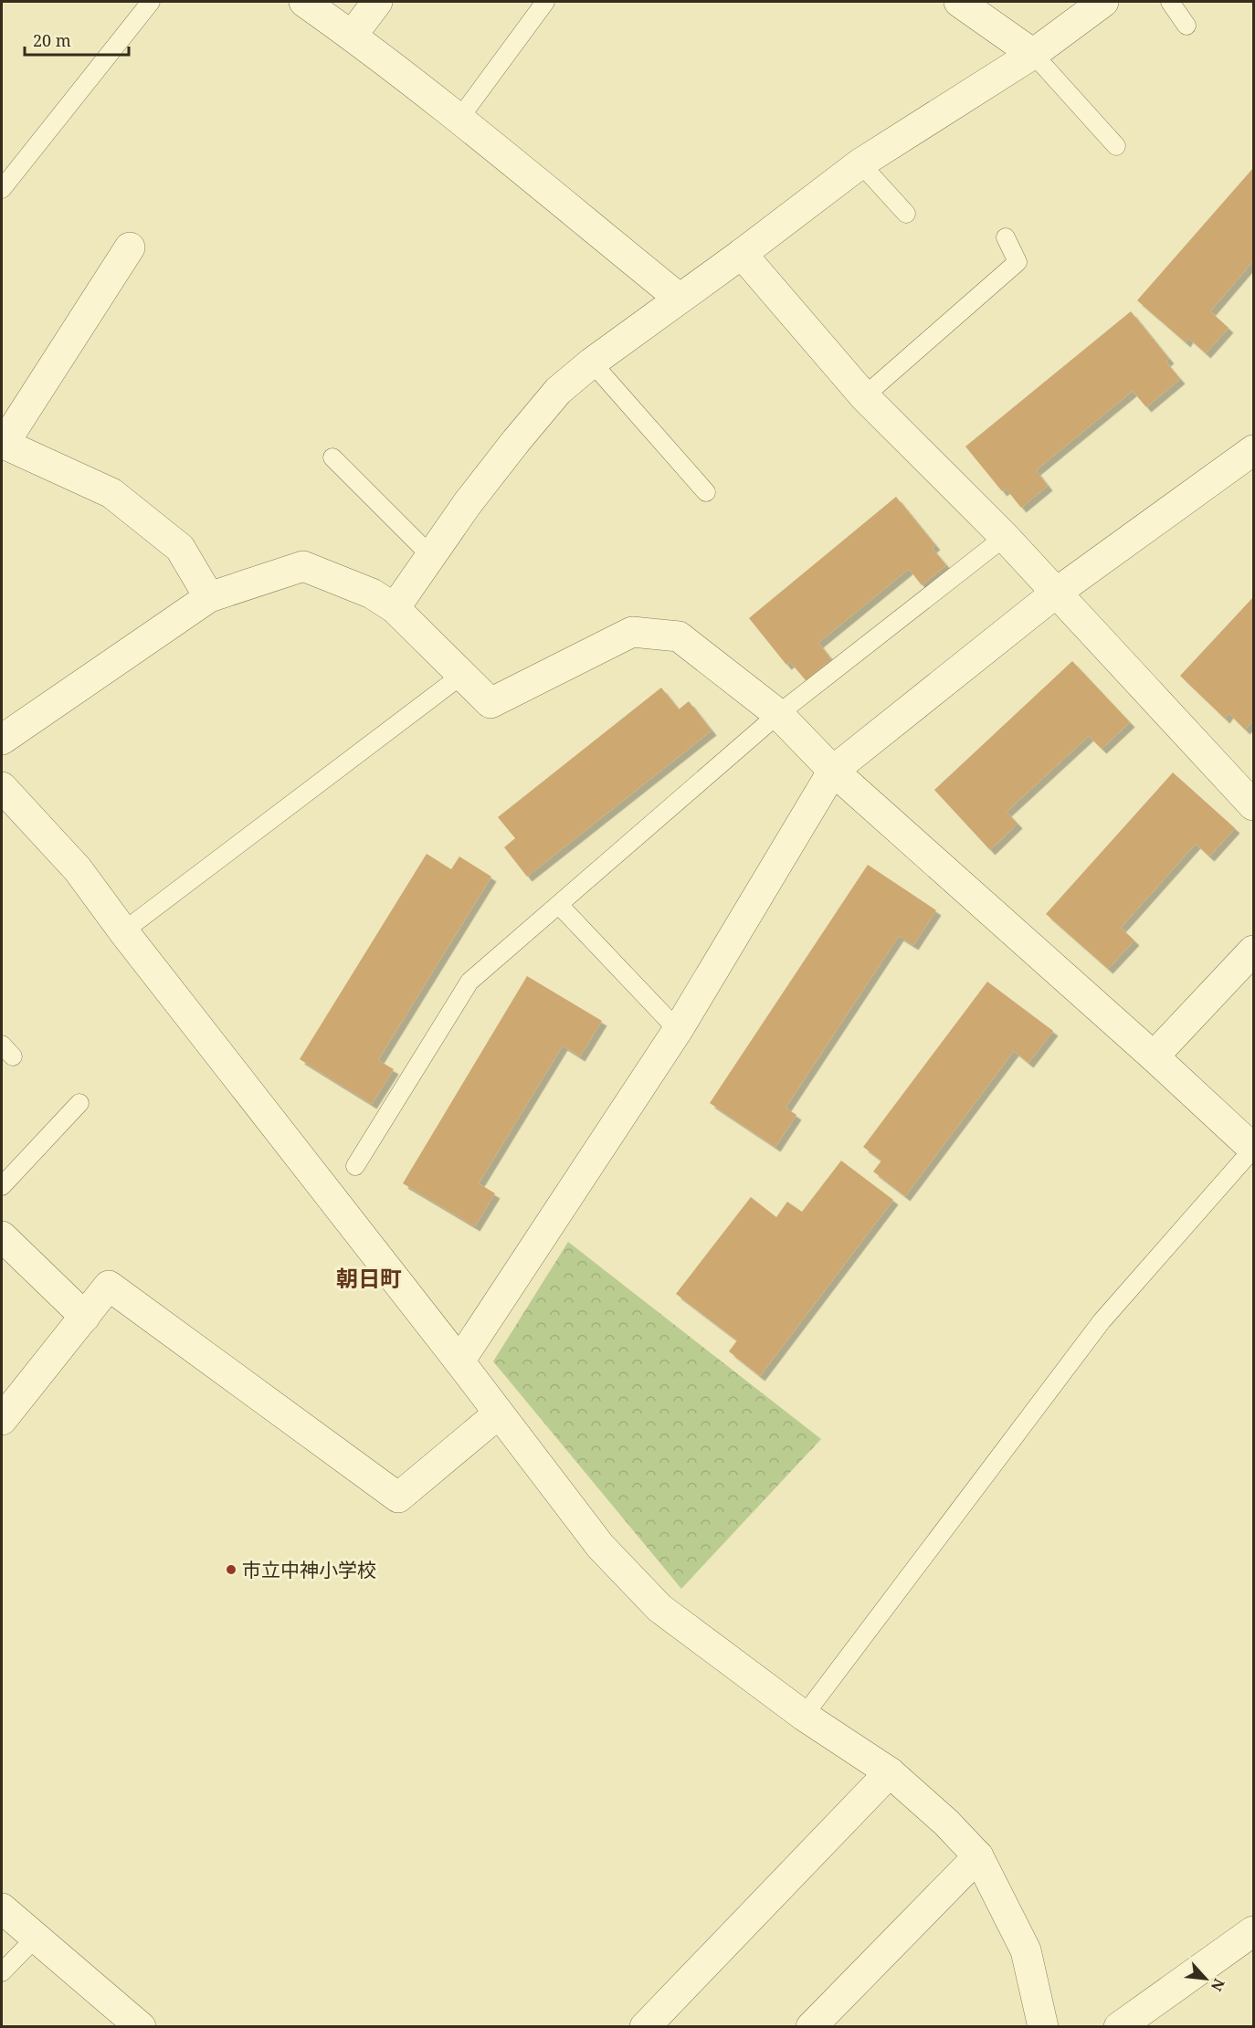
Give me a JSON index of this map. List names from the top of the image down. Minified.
{"districts":["朝日町"],"places":["市立中神小学校"],"scale_bar":"20 m","north":"bottom right"}
